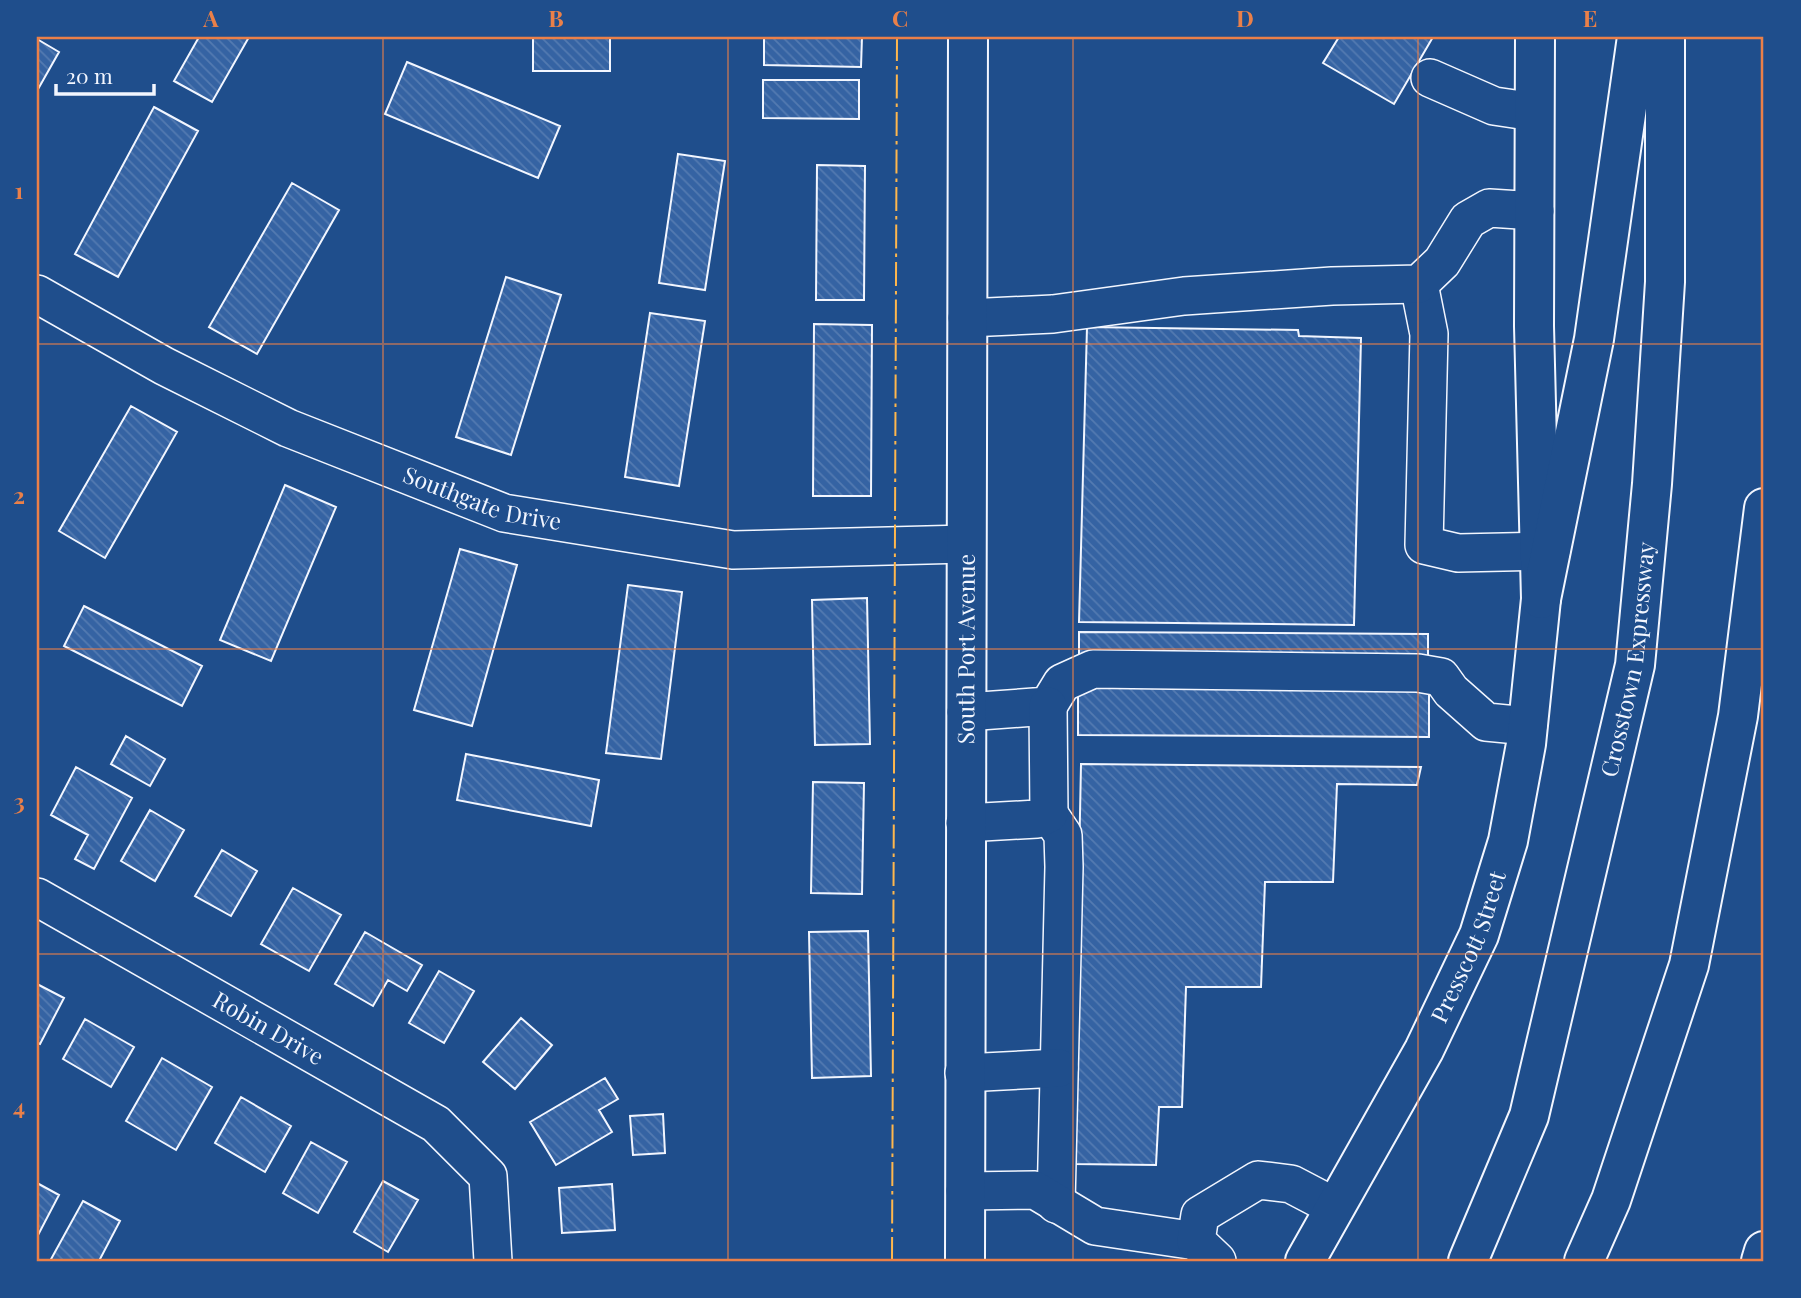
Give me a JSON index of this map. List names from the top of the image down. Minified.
{"streets":{"main road":["South Port Avenue","Crosstown Expressway","Presscott Street"],"street":["Southgate Drive","Robin Drive"]},"crossings":[["Southgate Drive","South Port Avenue"]],"scale_bar":"20 m","grid":{"columns":["A","B","C","D","E"],"rows":["1","2","3","4"]}}
